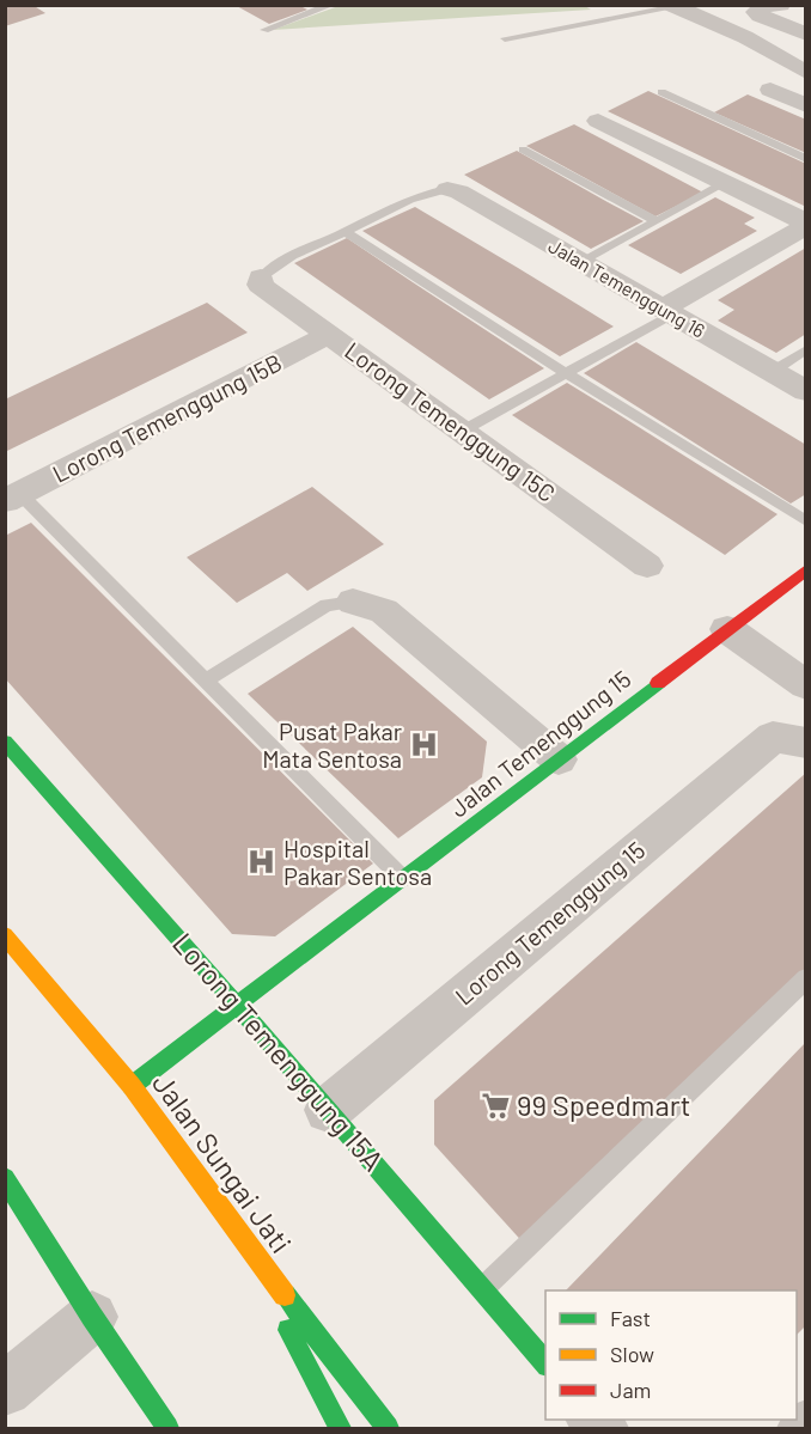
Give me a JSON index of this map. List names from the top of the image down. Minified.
{"streets":{"street":["Jalan Temenggung 16","Lorong Temenggung 15B","Lorong Temenggung 15C","Jalan Temenggung 15","Lorong Temenggung 15","Lorong Temenggung 15A","Jalan Sungai Jati"]},"crossings":[["Lorong Temenggung 15B","Lorong Temenggung 15C"],["Jalan Temenggung 15","Lorong Temenggung 15A"],["Jalan Temenggung 15","Jalan Sungai Jati"],["Lorong Temenggung 15","Lorong Temenggung 15A"]],"places":{"hospital":["Pusat Pakar Mata Sentosa","Hospital Pakar Sentosa"],"supermarket":["99 Speedmart"]},"legend":["Fast","Slow","Jam"]}
